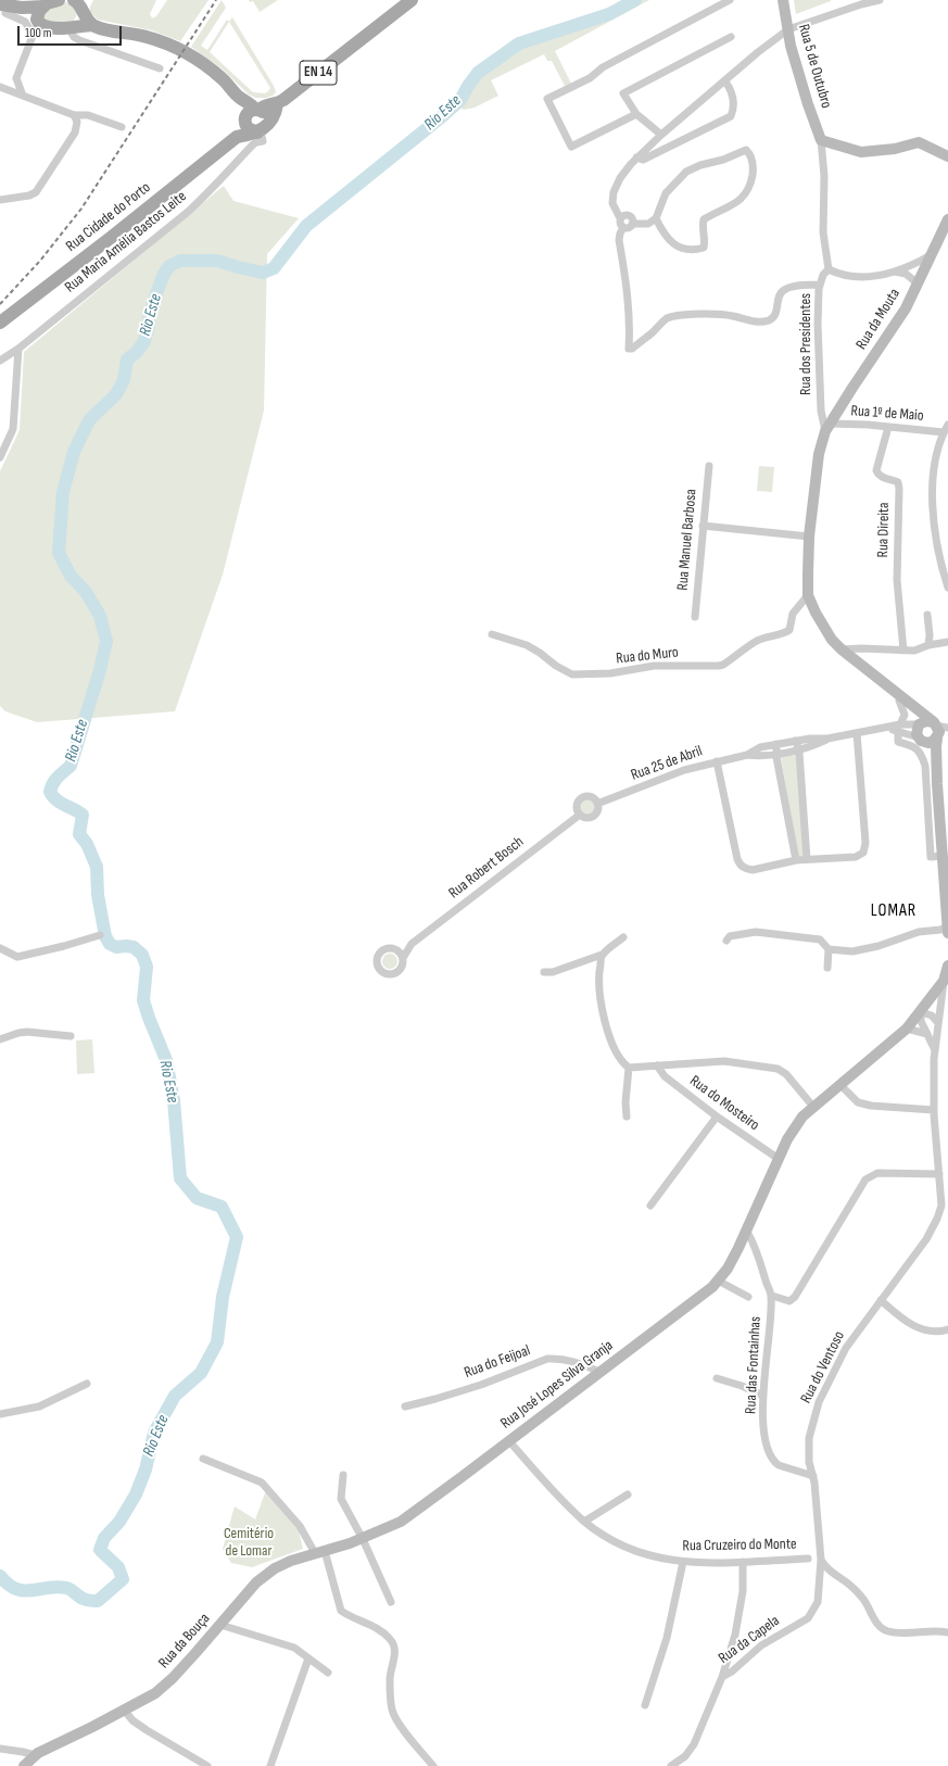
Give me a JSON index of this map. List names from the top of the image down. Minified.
{"streets":{"main road":["Rua 5 de Outubro","EN 14","Rua Cidade do Porto","Rua da Mouta","Rua José Lopes Silva Granja","Rua da Bouça"],"street":["Rua Maria Amélia Bastos Leite","Rua dos Presidentes","Rua 1º de Maio","Rua Direita","Rua Manuel Barbosa","Rua do Muro","Rua 25 de Abril","Rua Robert Bosch","Rua do Mosteiro","Rua do Feijoal","Rua das Fontainhas","Rua do Ventoso","Rua Cruzeiro do Monte","Rua da Capela"]},"crossings":[["Rua Cidade do Porto","Rua Maria Amélia Bastos Leite"],["Rua da Mouta","Rua dos Presidentes"],["Rua da Mouta","Rua 1º de Maio"],["Rua da Mouta","Rua do Muro"],["Rua dos Presidentes","Rua 1º de Maio"],["Rua 1º de Maio","Rua Direita"],["Rua 25 de Abril","Rua Robert Bosch"],["Rua do Mosteiro","Rua José Lopes Silva Granja"],["Rua do Feijoal","Rua José Lopes Silva Granja"],["Rua das Fontainhas","Rua do Ventoso"],["Rua das Fontainhas","Rua José Lopes Silva Granja"],["Rua do Ventoso","Rua da Capela"],["Rua José Lopes Silva Granja","Rua Cruzeiro do Monte"],["Rua José Lopes Silva Granja","Rua da Bouça"]],"districts":["LOMAR"],"water":["Rio Este"],"parks":["Cemitério de Lomar"],"scale_bar":"100 m"}
